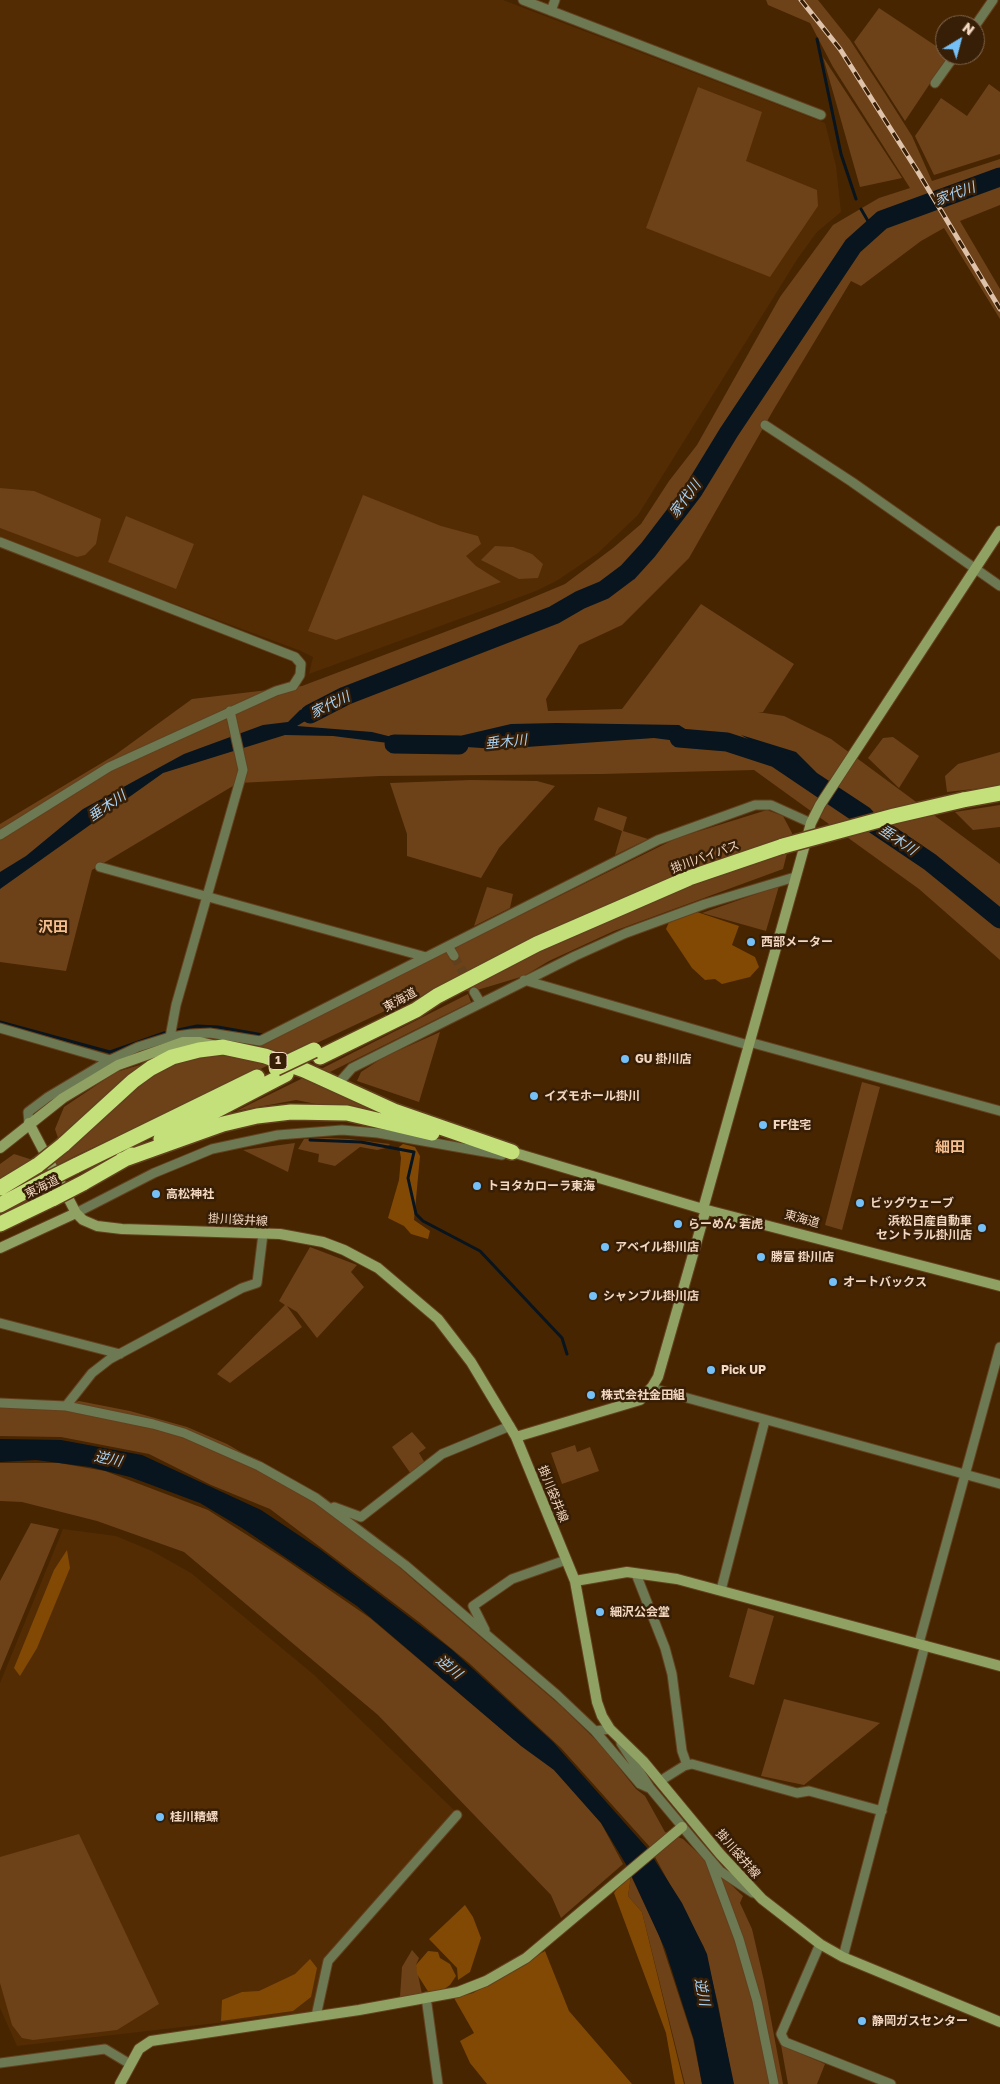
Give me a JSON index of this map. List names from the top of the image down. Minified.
{"streets":{"highway":["掛川バイパス","東海道","1"],"street":["掛川袋井線"]},"crossings":[["掛川バイパス","東海道"],["東海道","1"]],"districts":["沢田","細田"],"water":["家代川","垂木川","逆川"],"places":["西部メーター","GU 掛川店","イズモホール掛川","FF住宅","トヨタカローラ東海","高松神社","ビッグウェーブ","らーめん 若虎","浜松日産自動車 セントラル掛川店","アベイル掛川店","勝富 掛川店","オートバックス","シャンブル掛川店","Pick UP","株式会社金田組","細沢公会堂","桂川精螺","静岡ガスセンター"],"north":"top right"}
